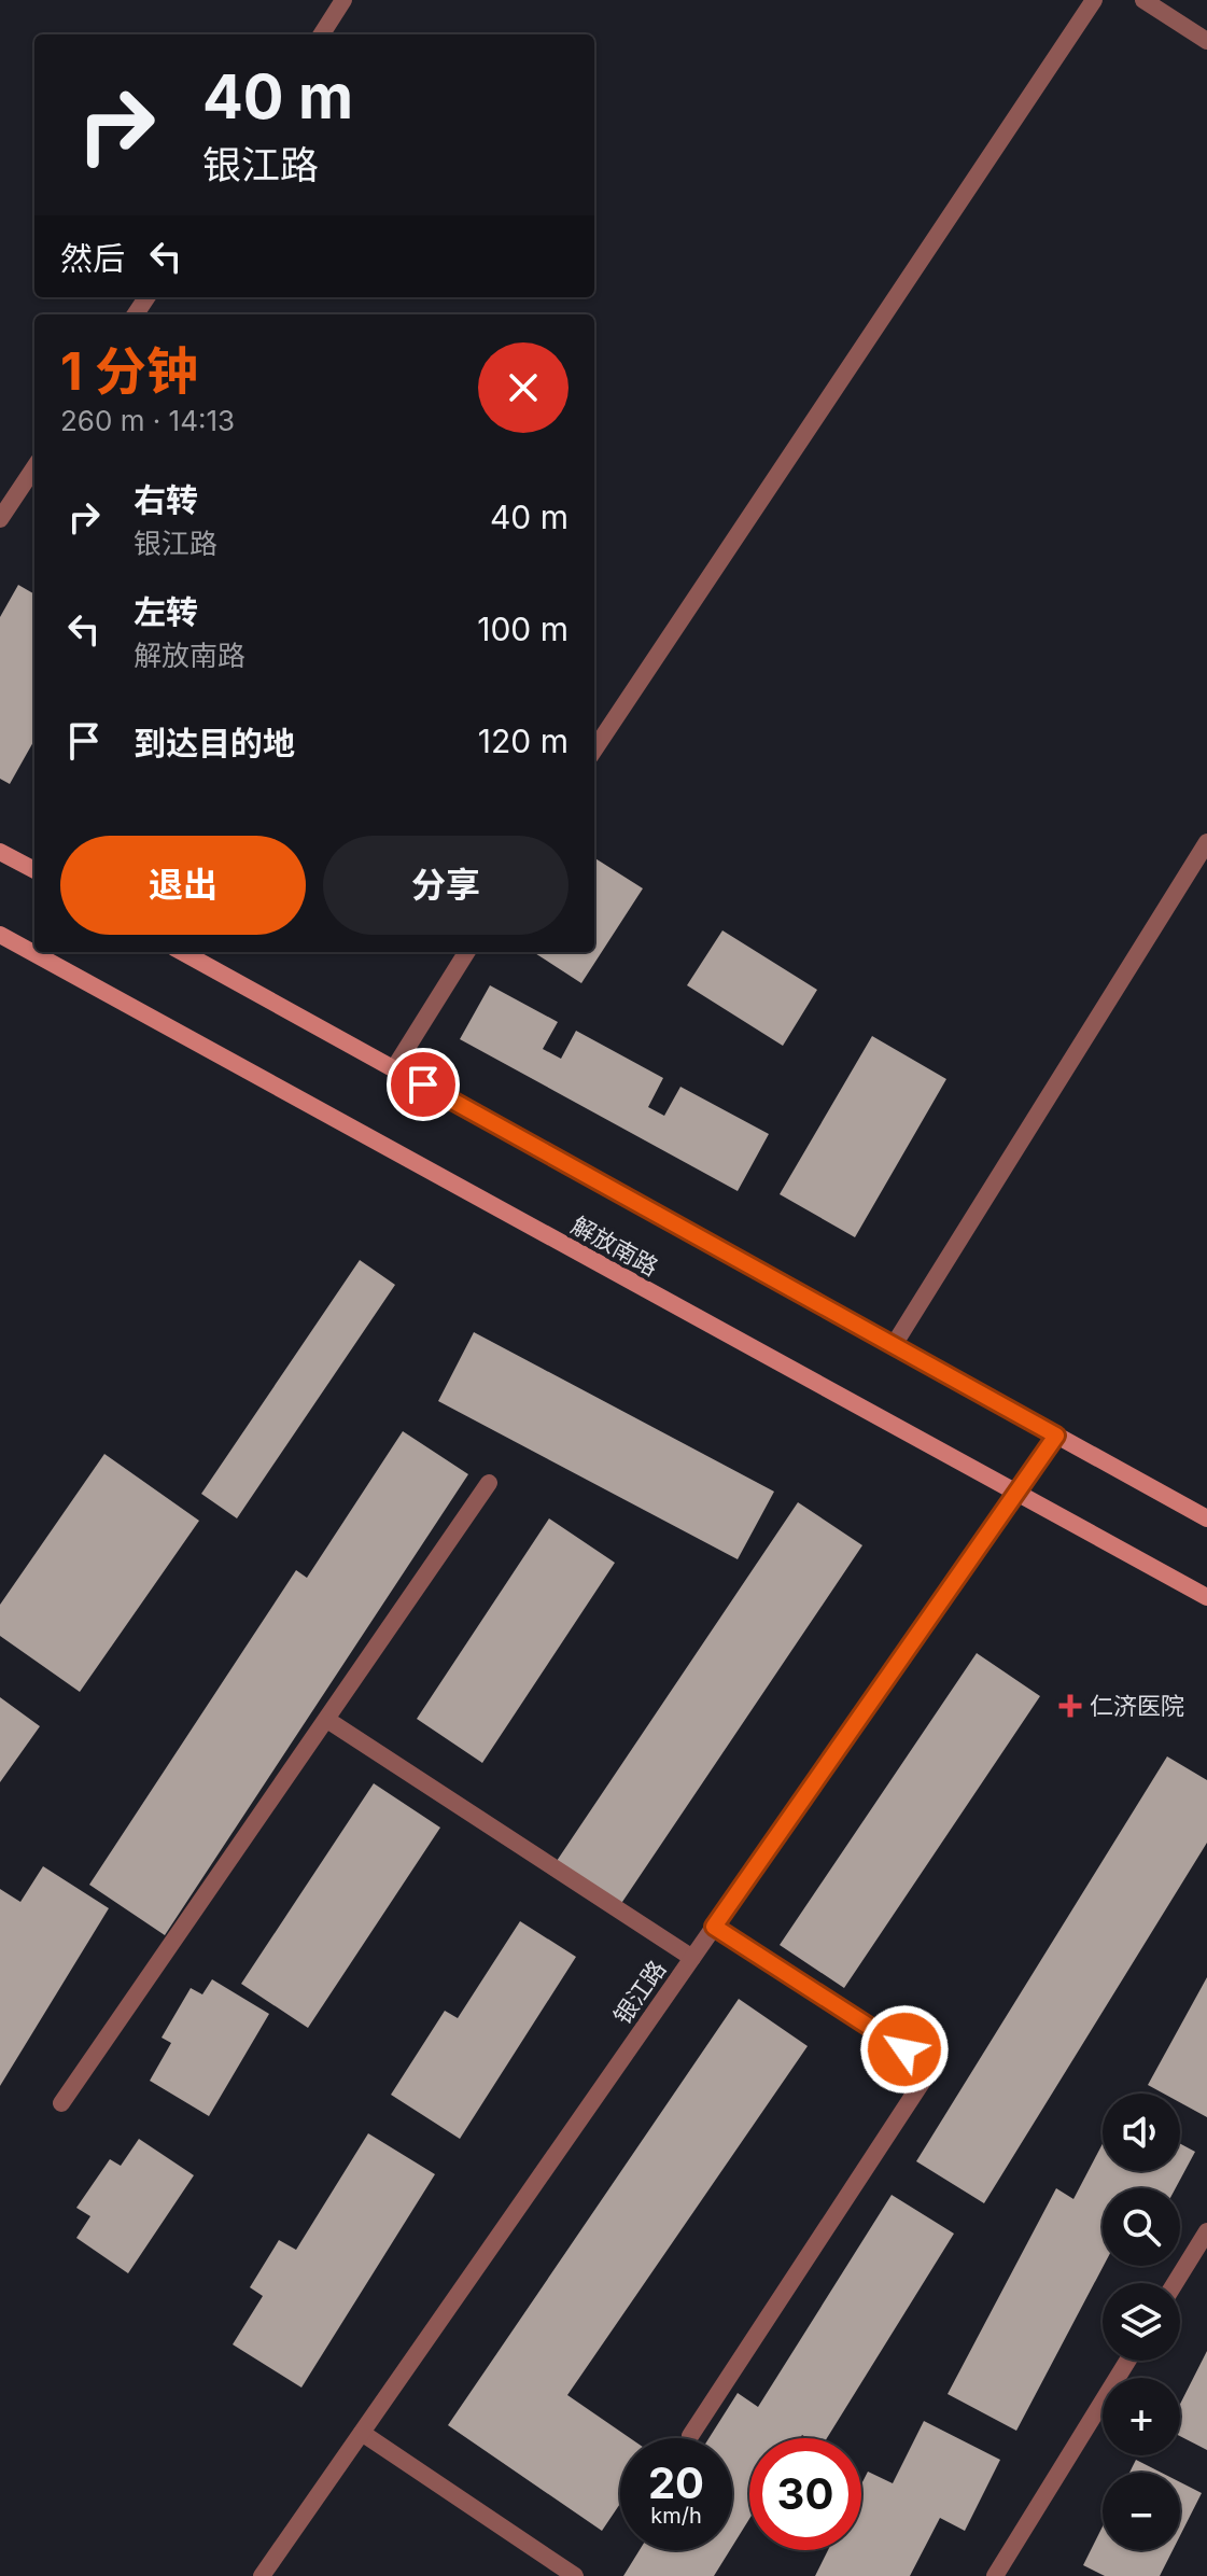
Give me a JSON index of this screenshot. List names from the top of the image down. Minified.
{"streets":{"main road":["解放南路"],"street":["银江路"]},"crossings":[["解放南路","银江路"]],"places":{"health":["仁济医院"]},"page":{"turn":["40 m","银江路"],"then":"然后","heading":["1 分钟","260 m · 14:13"],"list":[{"name":"右转","note":"银江路","value":"40 m"},{"name":"左转","note":"解放南路","value":"100 m"},{"name":"到达目的地","value":"120 m"}],"buttons":["退出","分享"],"map_buttons":["+","−"],"speed":"20 km/h","limit":"30"}}
